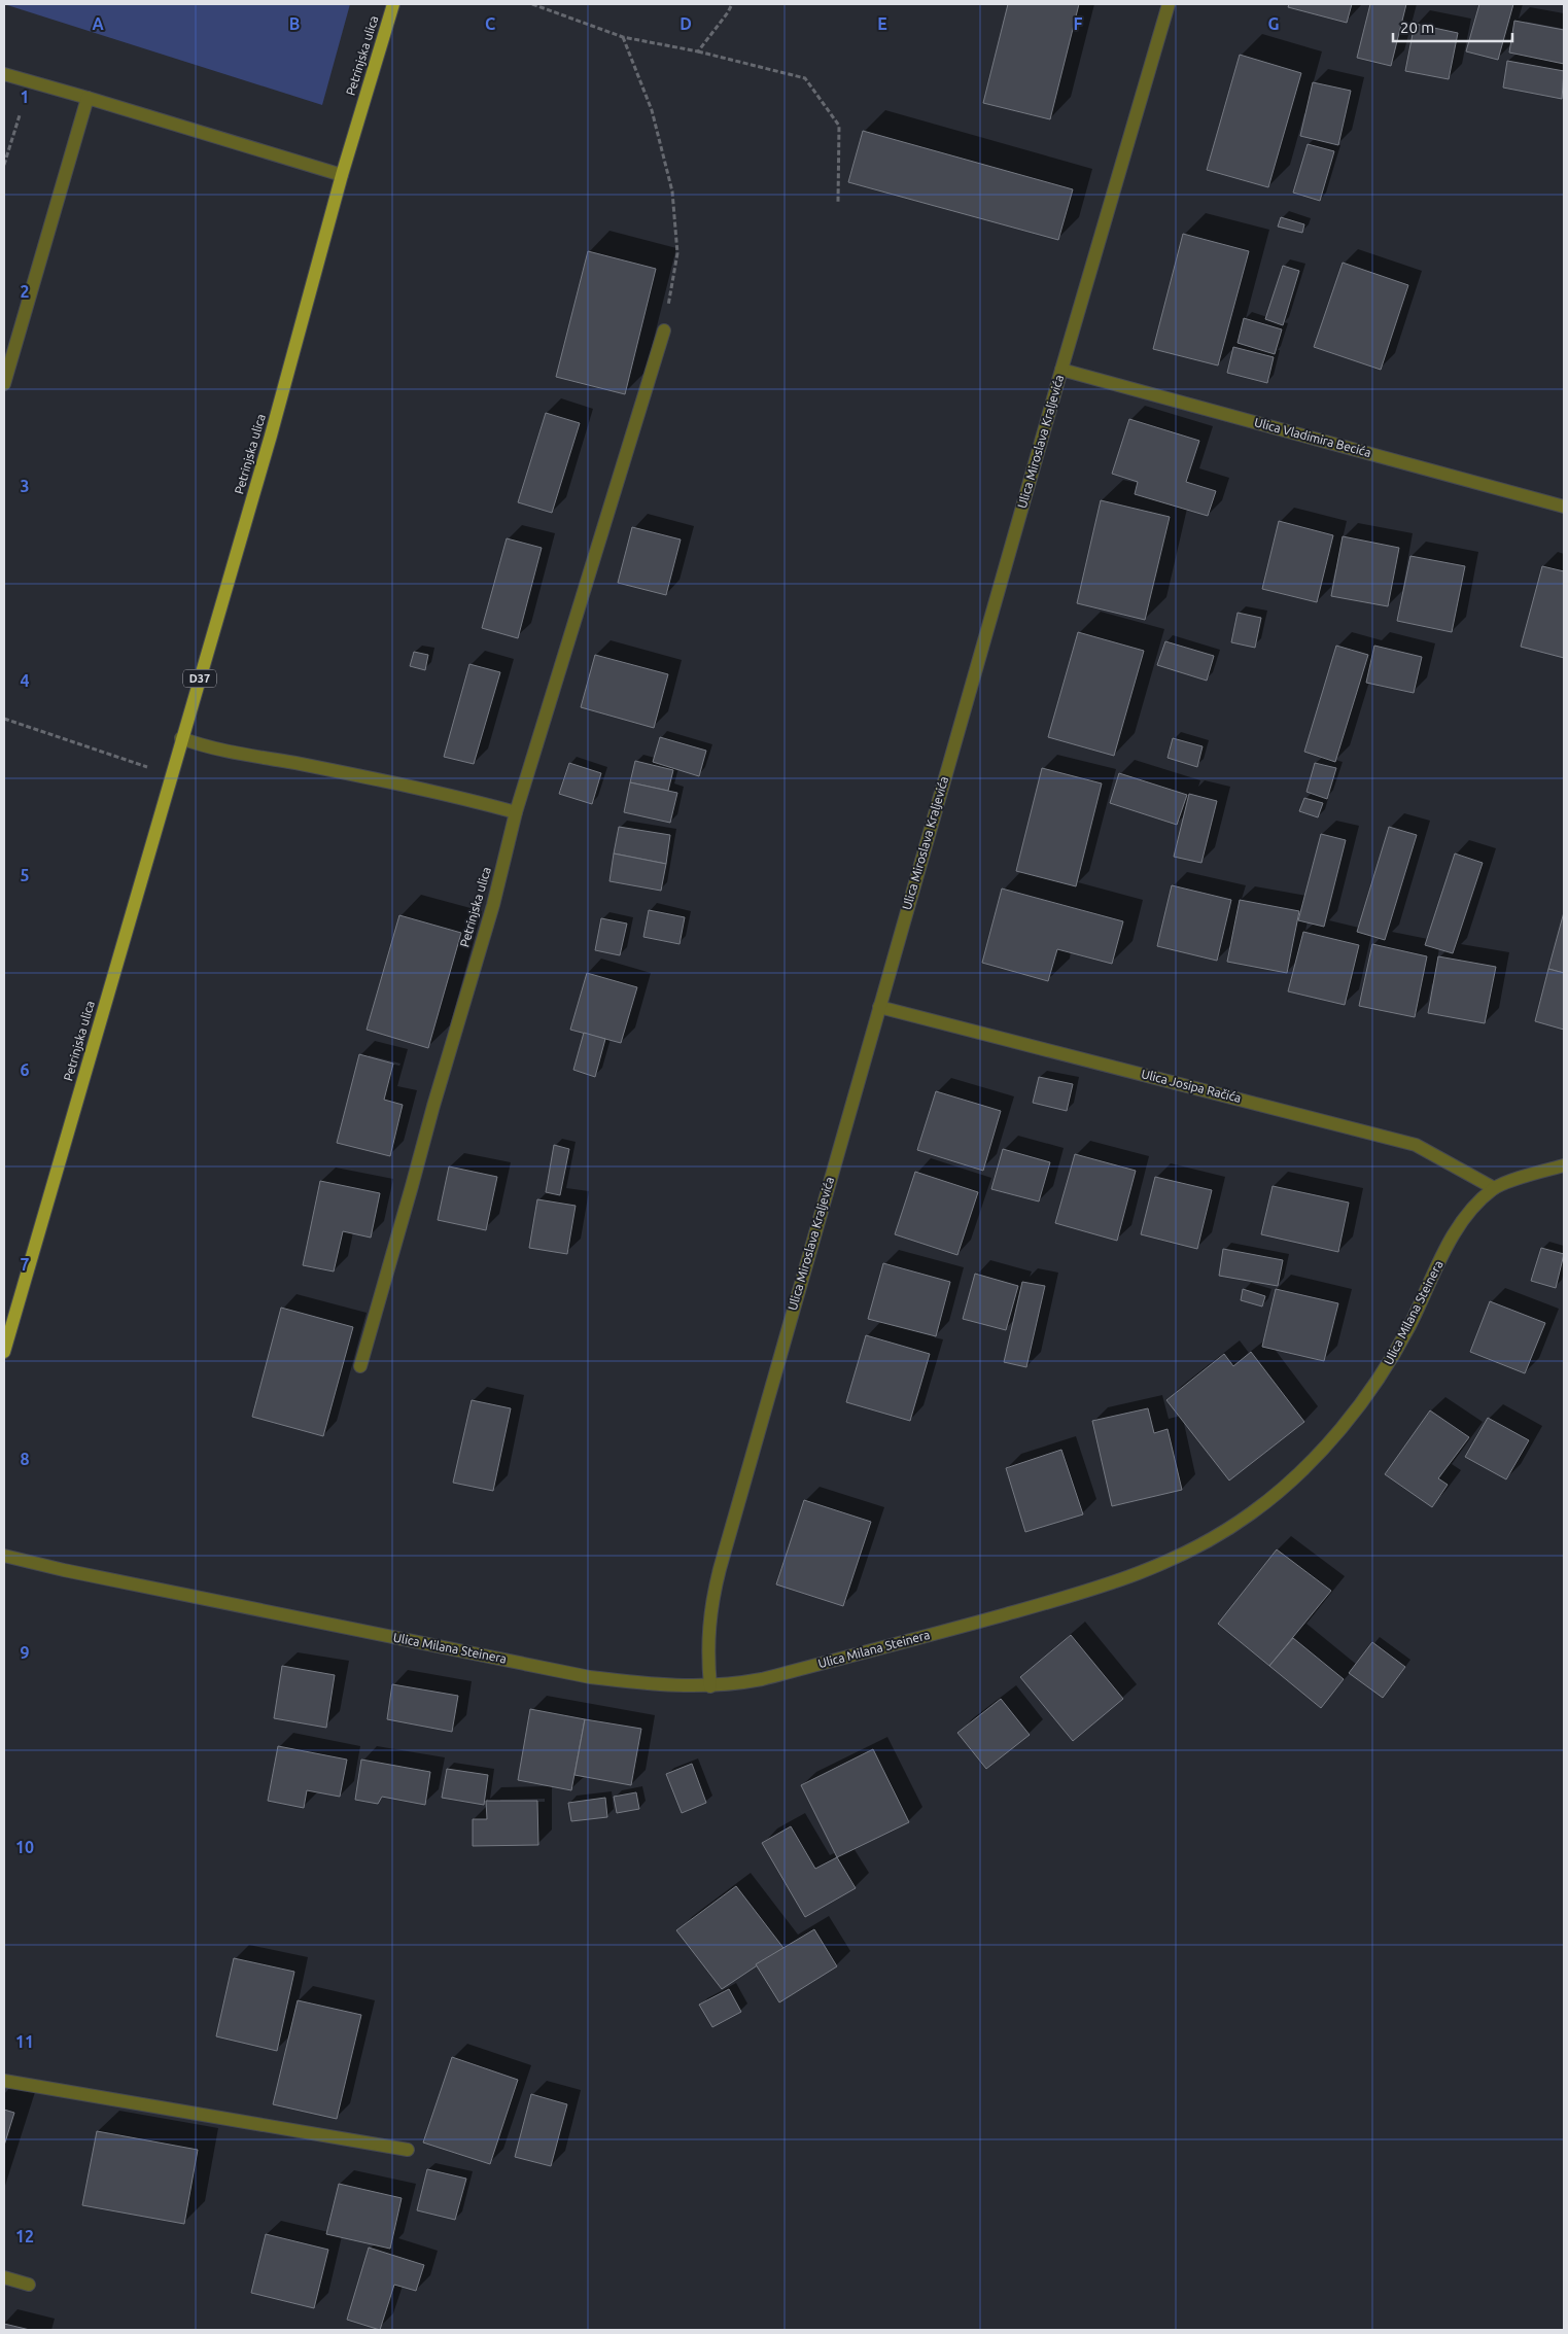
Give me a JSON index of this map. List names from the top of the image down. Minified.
{"streets":{"main road":["Petrinjska ulica","D37"],"street":["Ulica Vladimira Becića","Ulica Miroslava Kraljevića","Ulica Josipa Račića","Ulica Milana Steinera"]},"crossings":[["Ulica Vladimira Becića","Ulica Miroslava Kraljevića"],["Ulica Miroslava Kraljevića","Ulica Josipa Račića"],["Ulica Miroslava Kraljevića","Ulica Milana Steinera"],["Ulica Josipa Račića","Ulica Milana Steinera"]],"scale_bar":"20 m","grid":{"columns":["A","B","C","D","E","F","G"],"rows":["1","2","3","4","5","6","7","8","9","10","11","12"]}}
